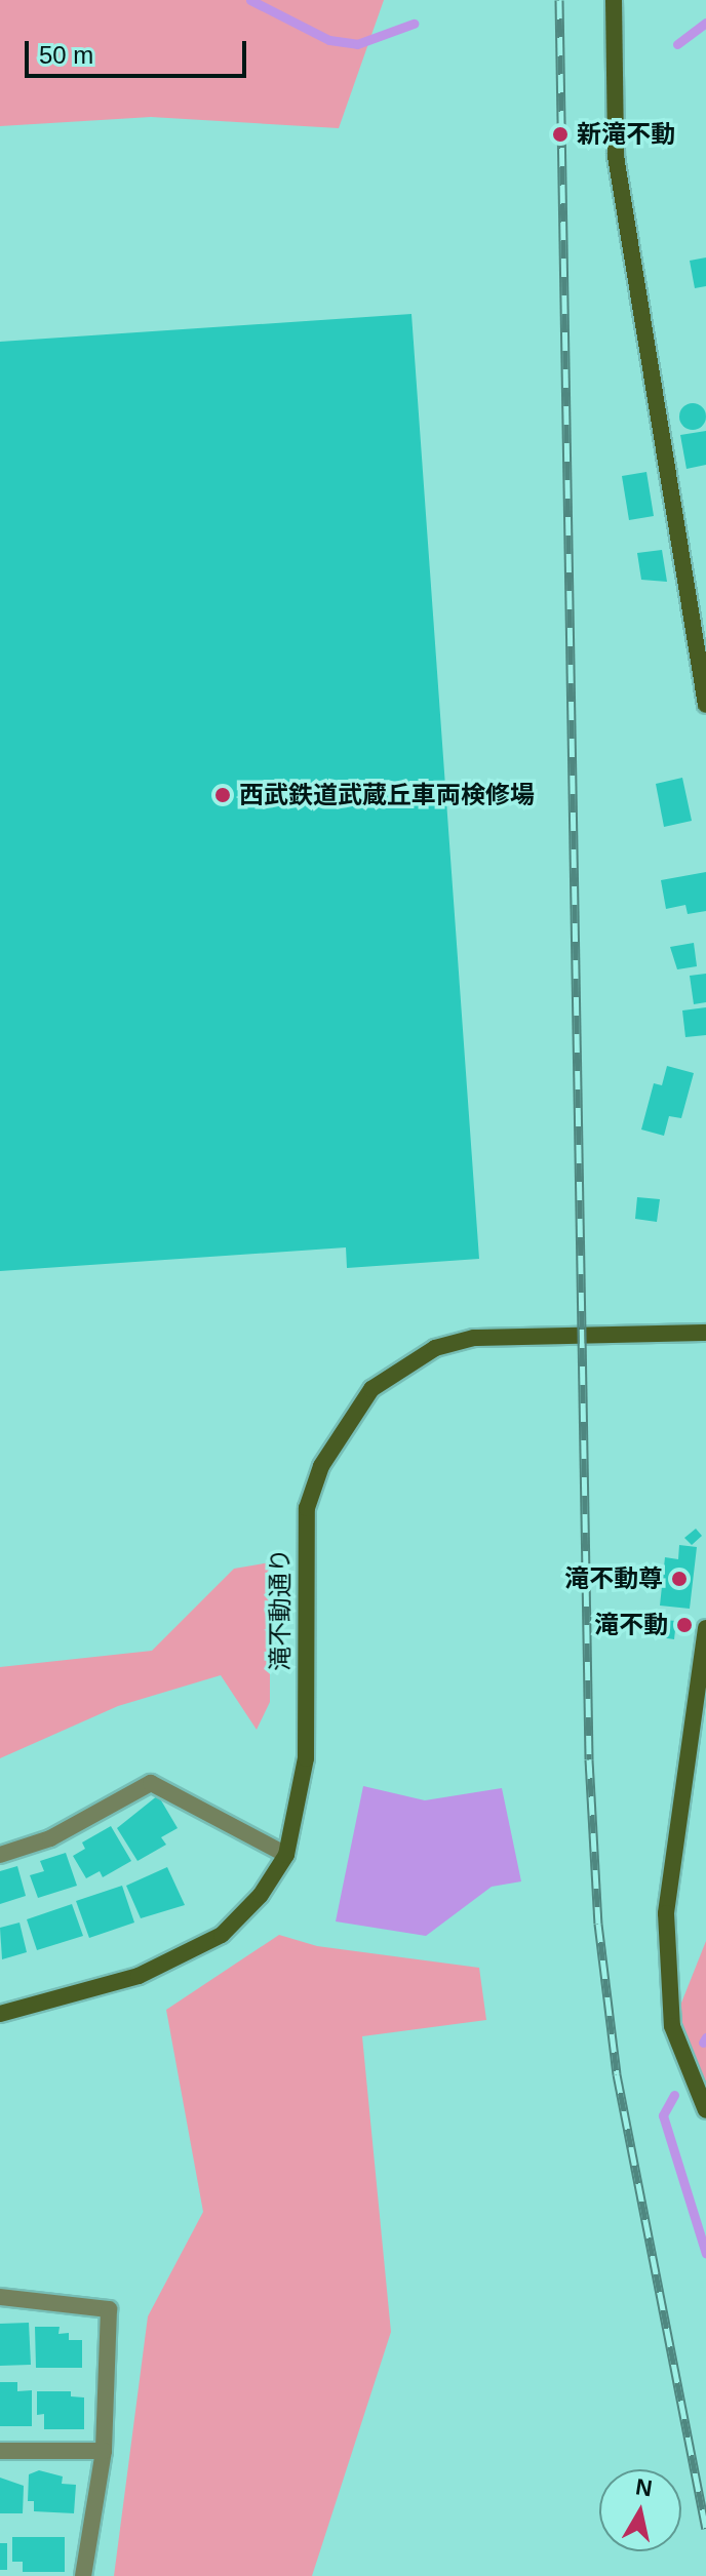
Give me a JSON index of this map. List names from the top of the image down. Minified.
{"streets":{"street":["滝不動通り"]},"places":["新滝不動","西武鉄道武蔵丘車両検修場","滝不動尊","滝不動"],"scale_bar":"50 m","north":"top"}
